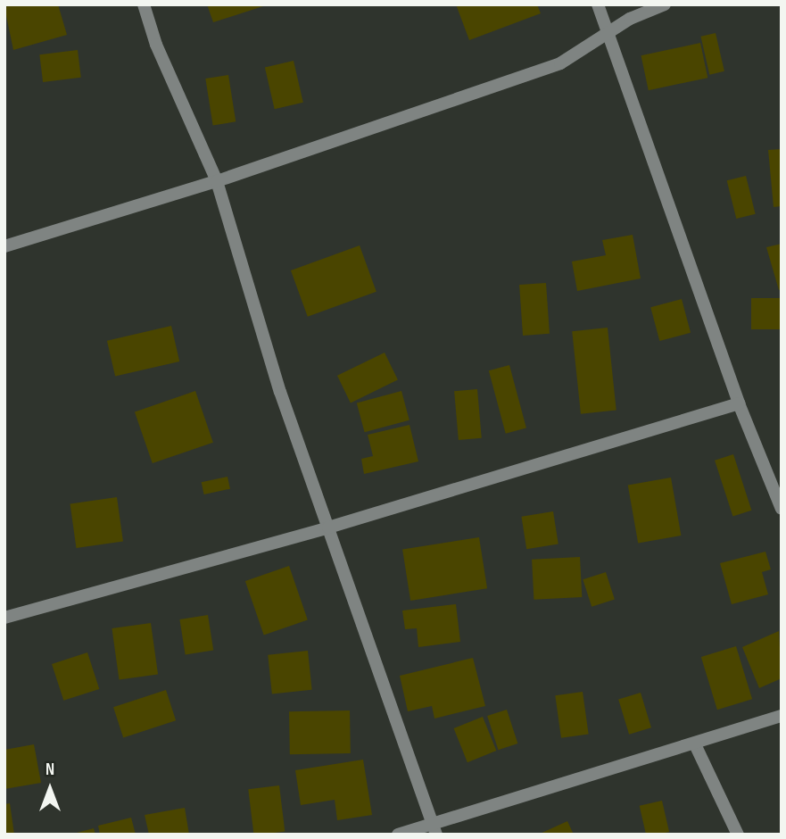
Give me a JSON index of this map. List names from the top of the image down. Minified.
{"north":"top"}
